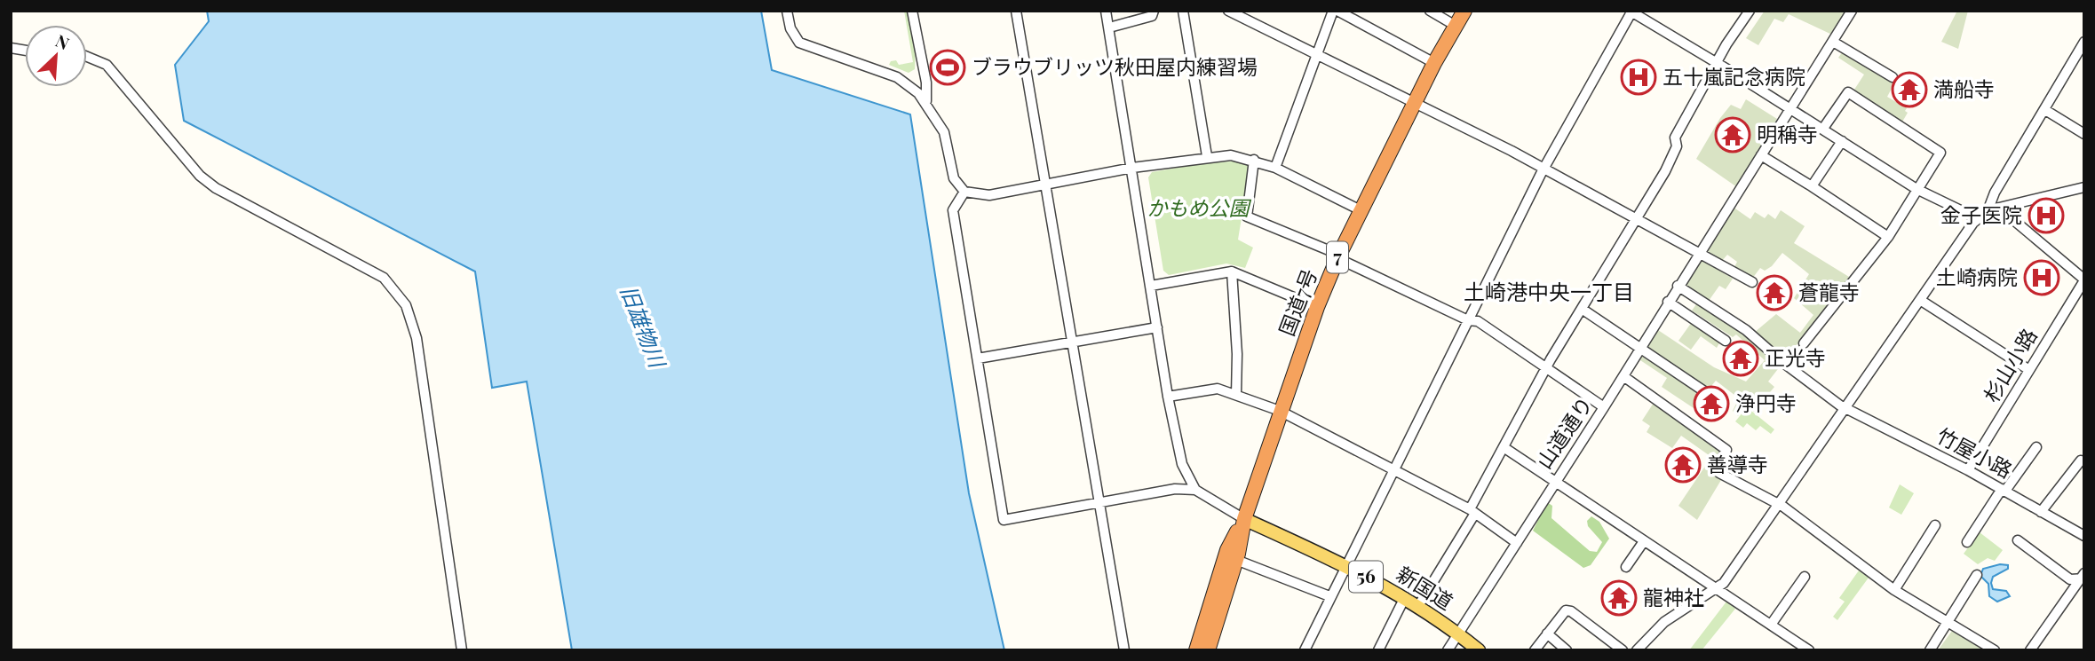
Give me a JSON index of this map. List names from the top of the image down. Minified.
{"streets":{"highway":["7","国道7号"],"main road":["56","新国道"],"street":["杉山小路","山道通り","竹屋小路"]},"crossings":[["7","国道7号"],["7","新国道"],["国道7号","新国道"],["杉山小路","竹屋小路"],["山道通り","竹屋小路"],["山道通り","新国道"]],"districts":["土崎港中央一丁目"],"water":["旧雄物川"],"parks":["かもめ公園"],"places":{"sports":["ブラウブリッツ秋田屋内練習場"],"hospital":["五十嵐記念病院","金子医院","土崎病院"],"temple":["満船寺","明稱寺","蒼龍寺","正光寺","浄円寺","善導寺","龍神社"]},"north":"top right"}
